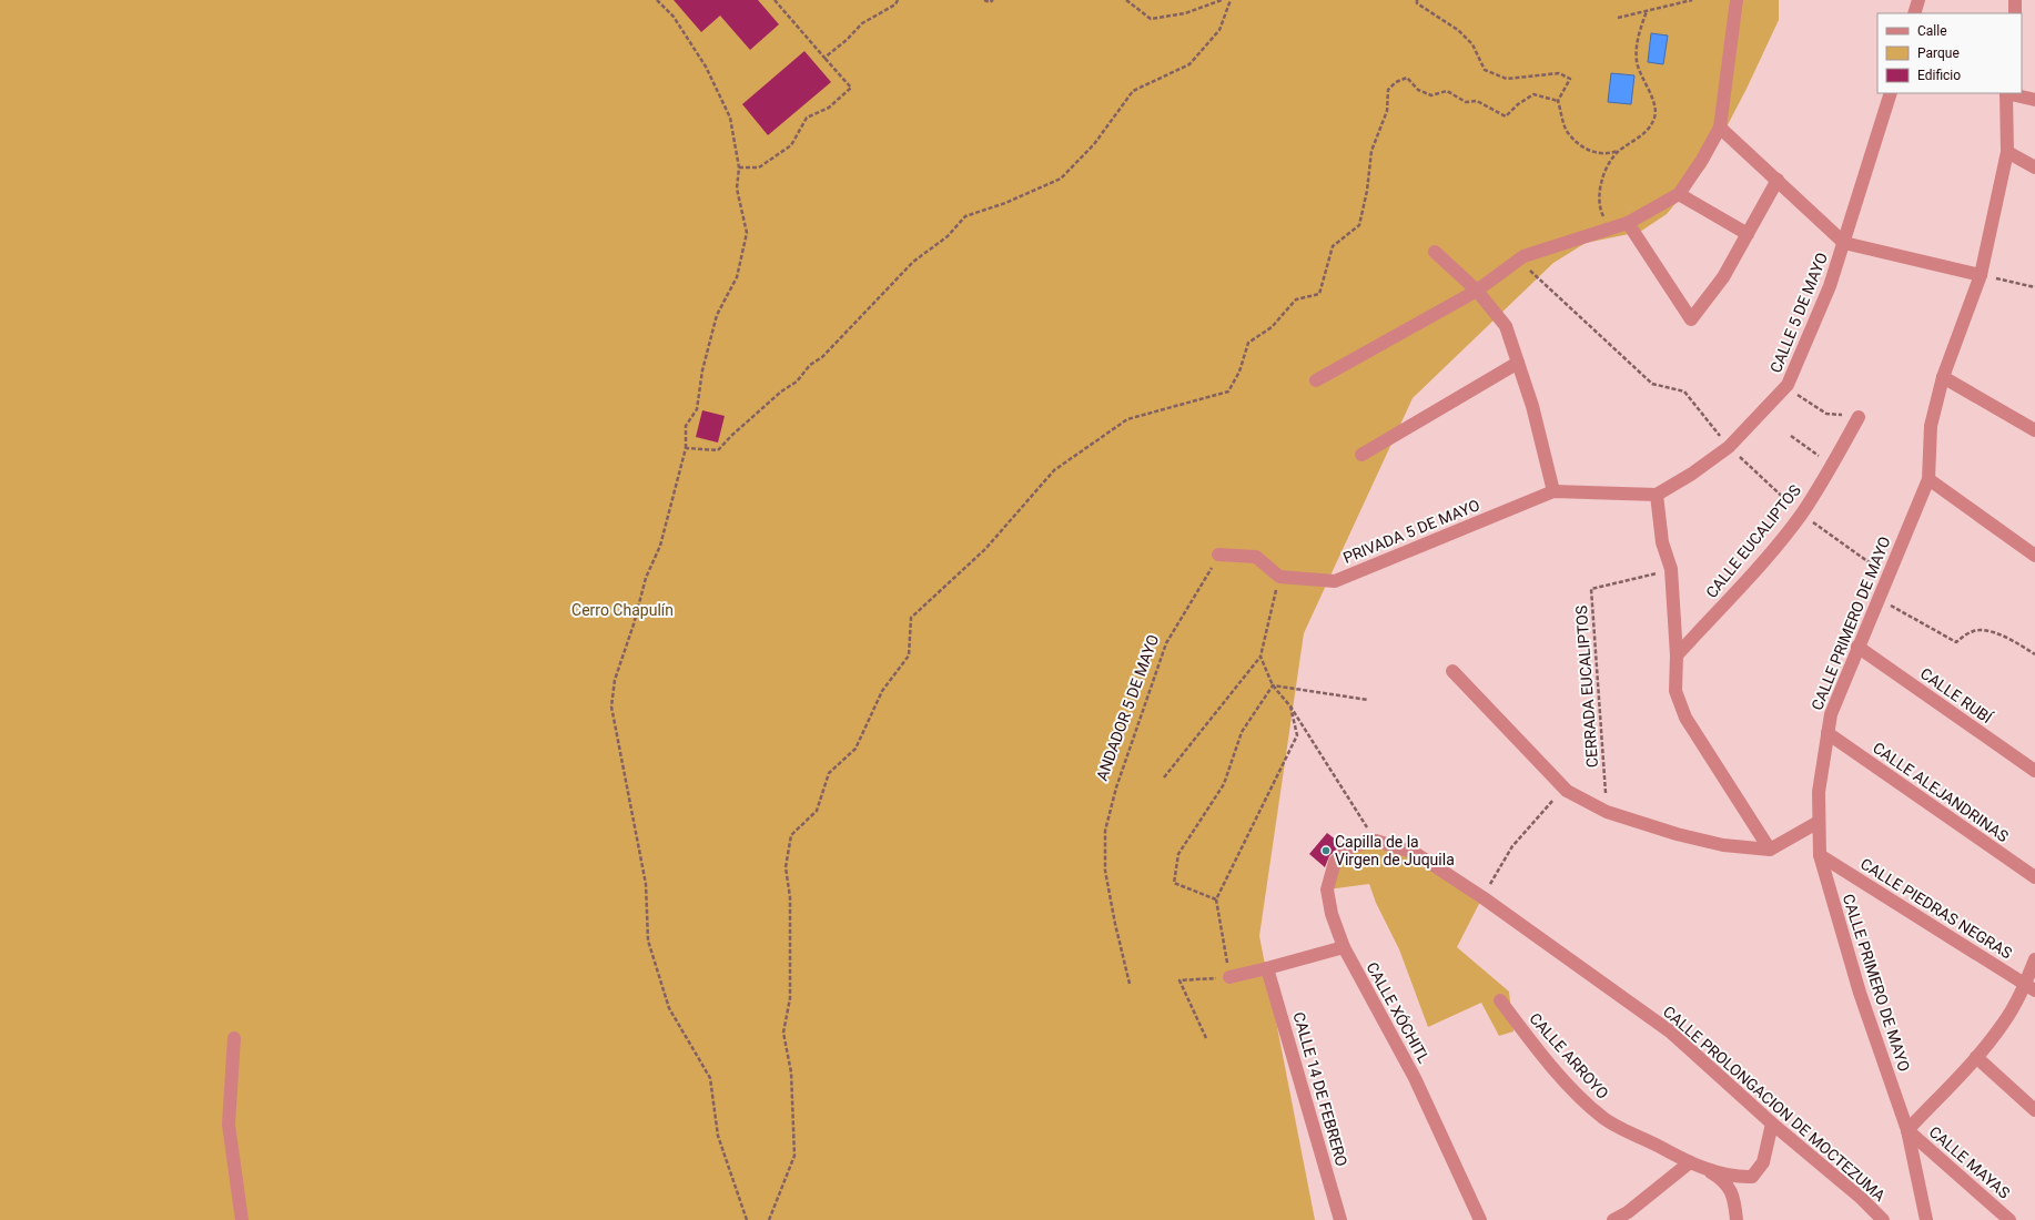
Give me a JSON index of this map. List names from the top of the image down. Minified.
{"streets":{"street":["CALLE 5 DE MAYO","PRIVADA 5 DE MAYO","CALLE EUCALIPTOS","CALLE PRIMERO DE MAYO","CALLE RUBÍ","CALLE ALEJANDRINAS","CALLE PIEDRAS NEGRAS","CALLE XÓCHITL","CALLE ARROYO","CALLE 14 DE FEBRERO","CALLE PROLONGACION DE MOCTEZUMA","CALLE MAYAS"],"path":["CERRADA EUCALIPTOS","ANDADOR 5 DE MAYO"]},"crossings":[["CALLE PRIMERO DE MAYO","CALLE RUBÍ"],["CALLE PRIMERO DE MAYO","CALLE ALEJANDRINAS"],["CALLE PRIMERO DE MAYO","CALLE PIEDRAS NEGRAS"],["CALLE PRIMERO DE MAYO","CALLE MAYAS"],["CALLE XÓCHITL","CALLE PROLONGACION DE MOCTEZUMA"]],"parks":["Cerro Chapulín"],"places":["Capilla de la Virgen de Juquila"],"legend":["Calle","Parque","Edificio"]}
